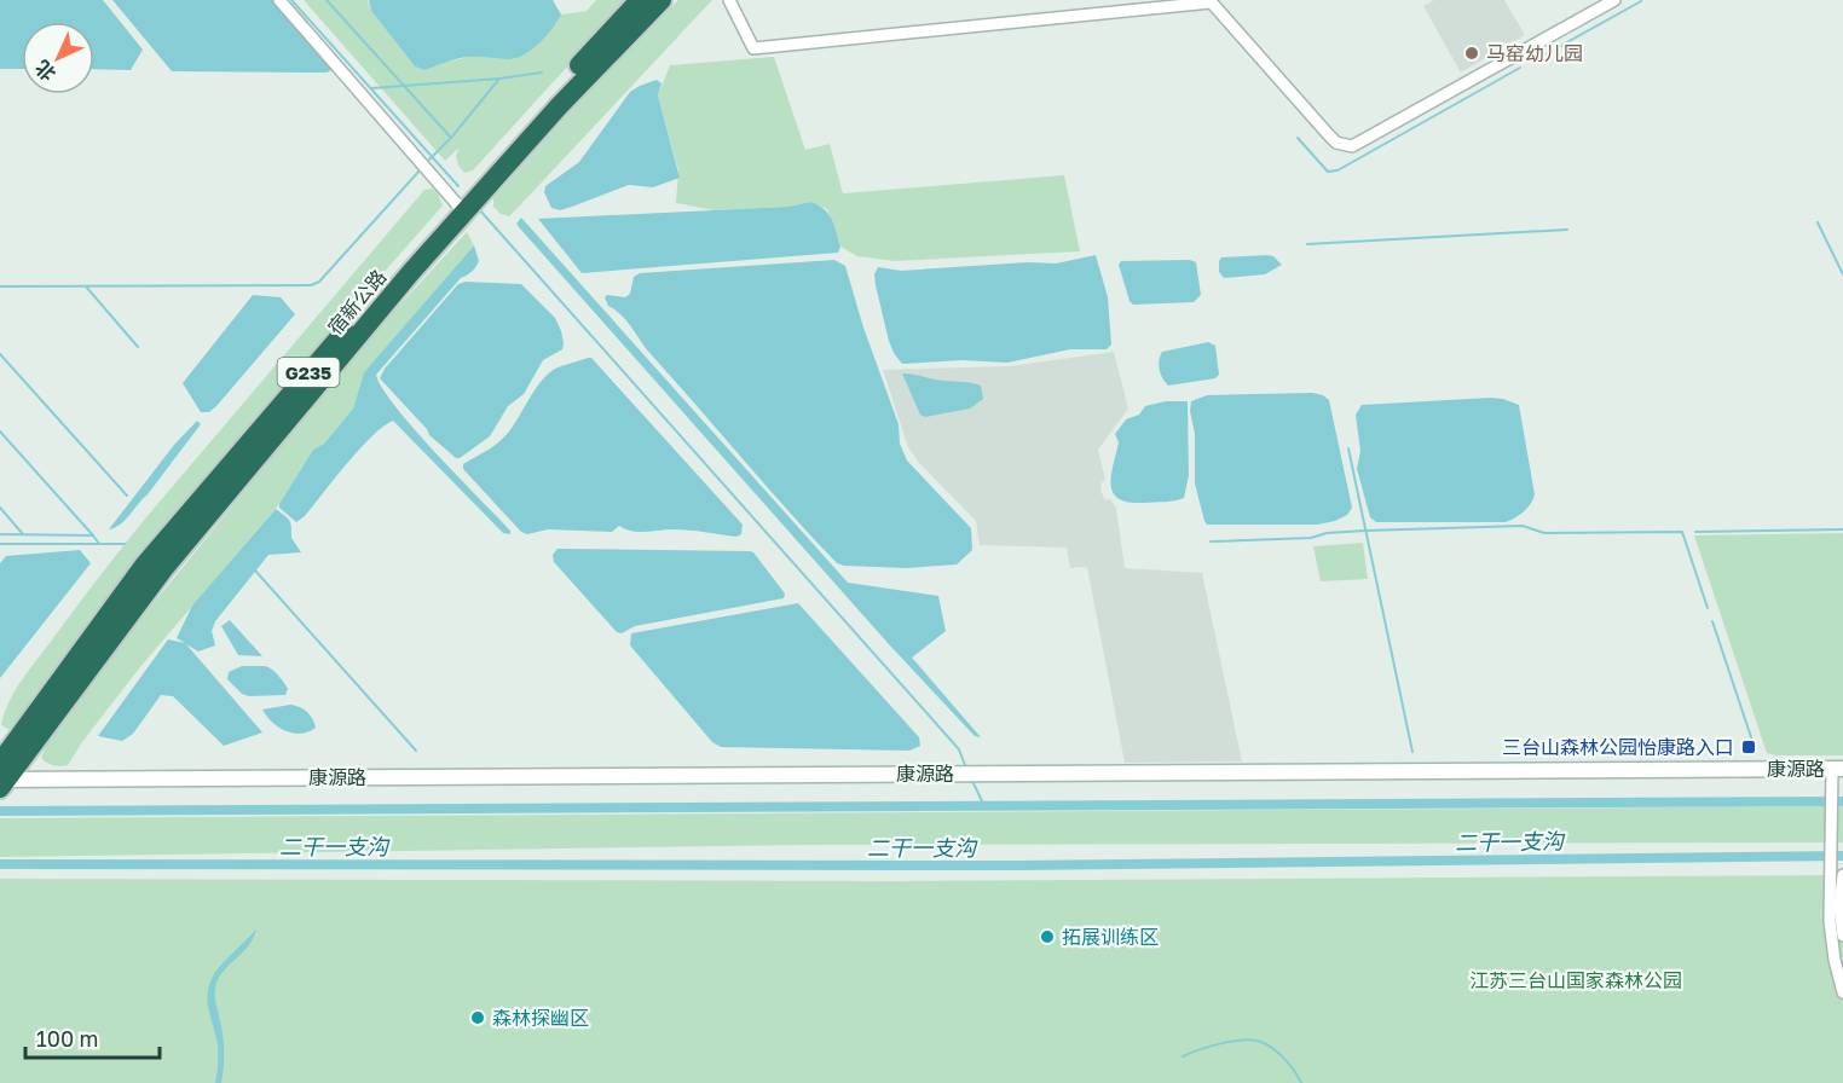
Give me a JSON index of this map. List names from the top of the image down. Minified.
{"streets":{"highway":["宿新公路","G235"],"street":["康源路"]},"crossings":[["宿新公路","康源路"]],"water":["二干一支沟"],"parks":["江苏三台山国家森林公园"],"places":{"other":["马窑幼儿园","拓展训练区","森林探幽区"],"transit":["三台山森林公园怡康路入口"]},"scale_bar":"100 m","north":"bottom left"}
